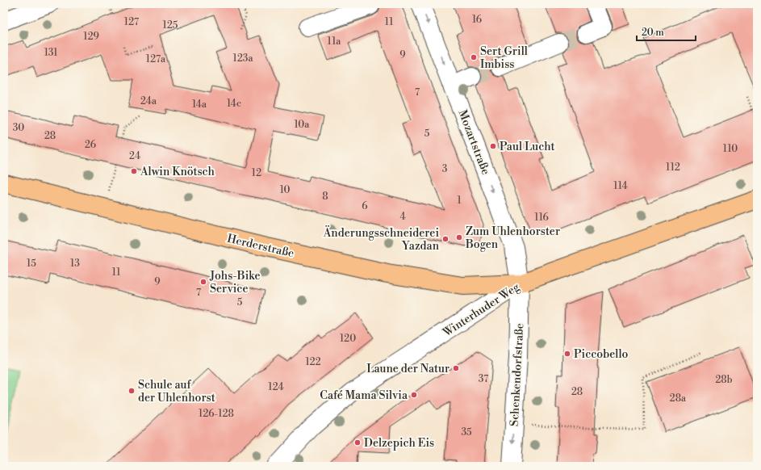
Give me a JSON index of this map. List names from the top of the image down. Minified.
{"streets":{"main road":["Herderstraße","Winterhuder Weg"],"street":["Mozartstraße","Schenkendorfstraße"]},"crossings":[["Mozartstraße","Herderstraße"],["Mozartstraße","Winterhuder Weg"],["Mozartstraße","Schenkendorfstraße"],["Herderstraße","Winterhuder Weg"],["Herderstraße","Schenkendorfstraße"],["Winterhuder Weg","Schenkendorfstraße"]],"one_way":["Mozartstraße"],"places":["Sert Grill Imbiss","Paul Lucht","Alwin Knötsch","Zum Uhlenhorster Bogen","Änderungsschneiderei Yazdan","Johs-Bike Service","Piccobello","Laune der Natur","Schule auf der Uhlenhorst","Café Mama Silvia","Delzepich Eis"],"house_numbers":["16","127","11","125","129","11a","131","9","123a","127a","7","24a","14c","14a","10a","30","5","28","26","110","24","112","3","12","114","10","8","1","6","4","116","15","13","11","9","7","5","120","122","37","28b","124","28","28a","126-128","35"],"scale_bar":"20 m"}
